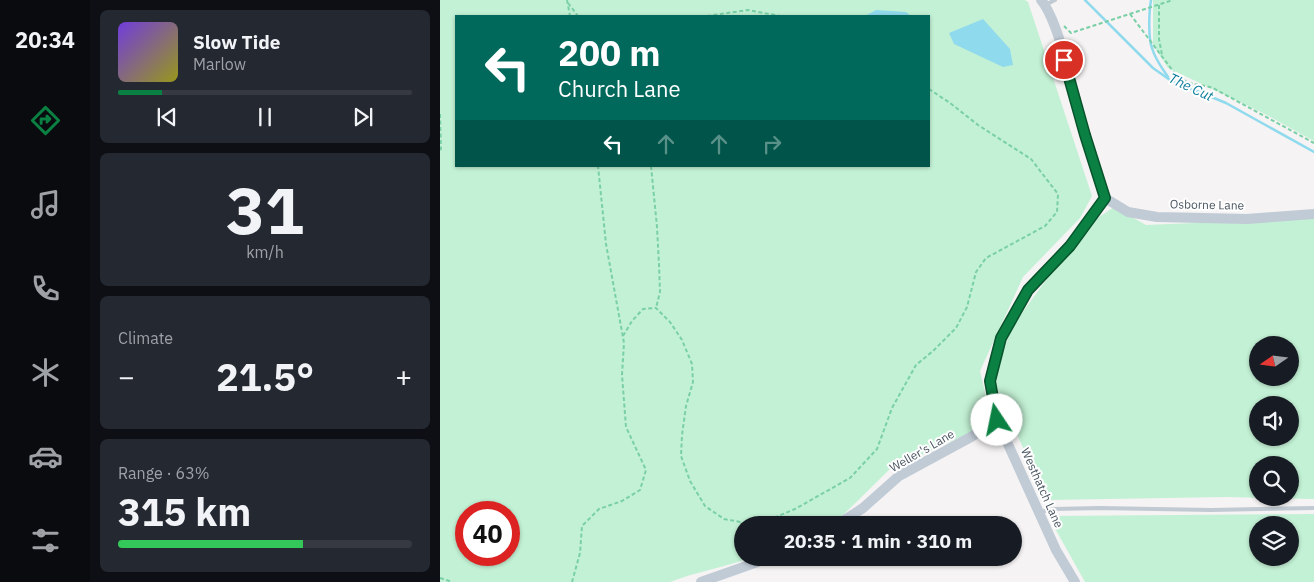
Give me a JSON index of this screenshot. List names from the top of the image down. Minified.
{"streets":{"street":["Osborne Lane","Weller's Lane","Westhatch Lane"]},"crossings":[["Osborne Lane","Westhatch Lane"],["Weller's Lane","Westhatch Lane"]],"water":["The Cut"],"north":"left","page":{"tabs":"20:34","turn":["200 m","Church Lane"],"song":["Slow Tide","Marlow"],"tile":[["31","km/h"],"Climate",["Range · 63%","315 km"]],"heat":["−","21.5°","+"],"limit":"40","trip":"20:35 · 1 min · 310 m"}}
